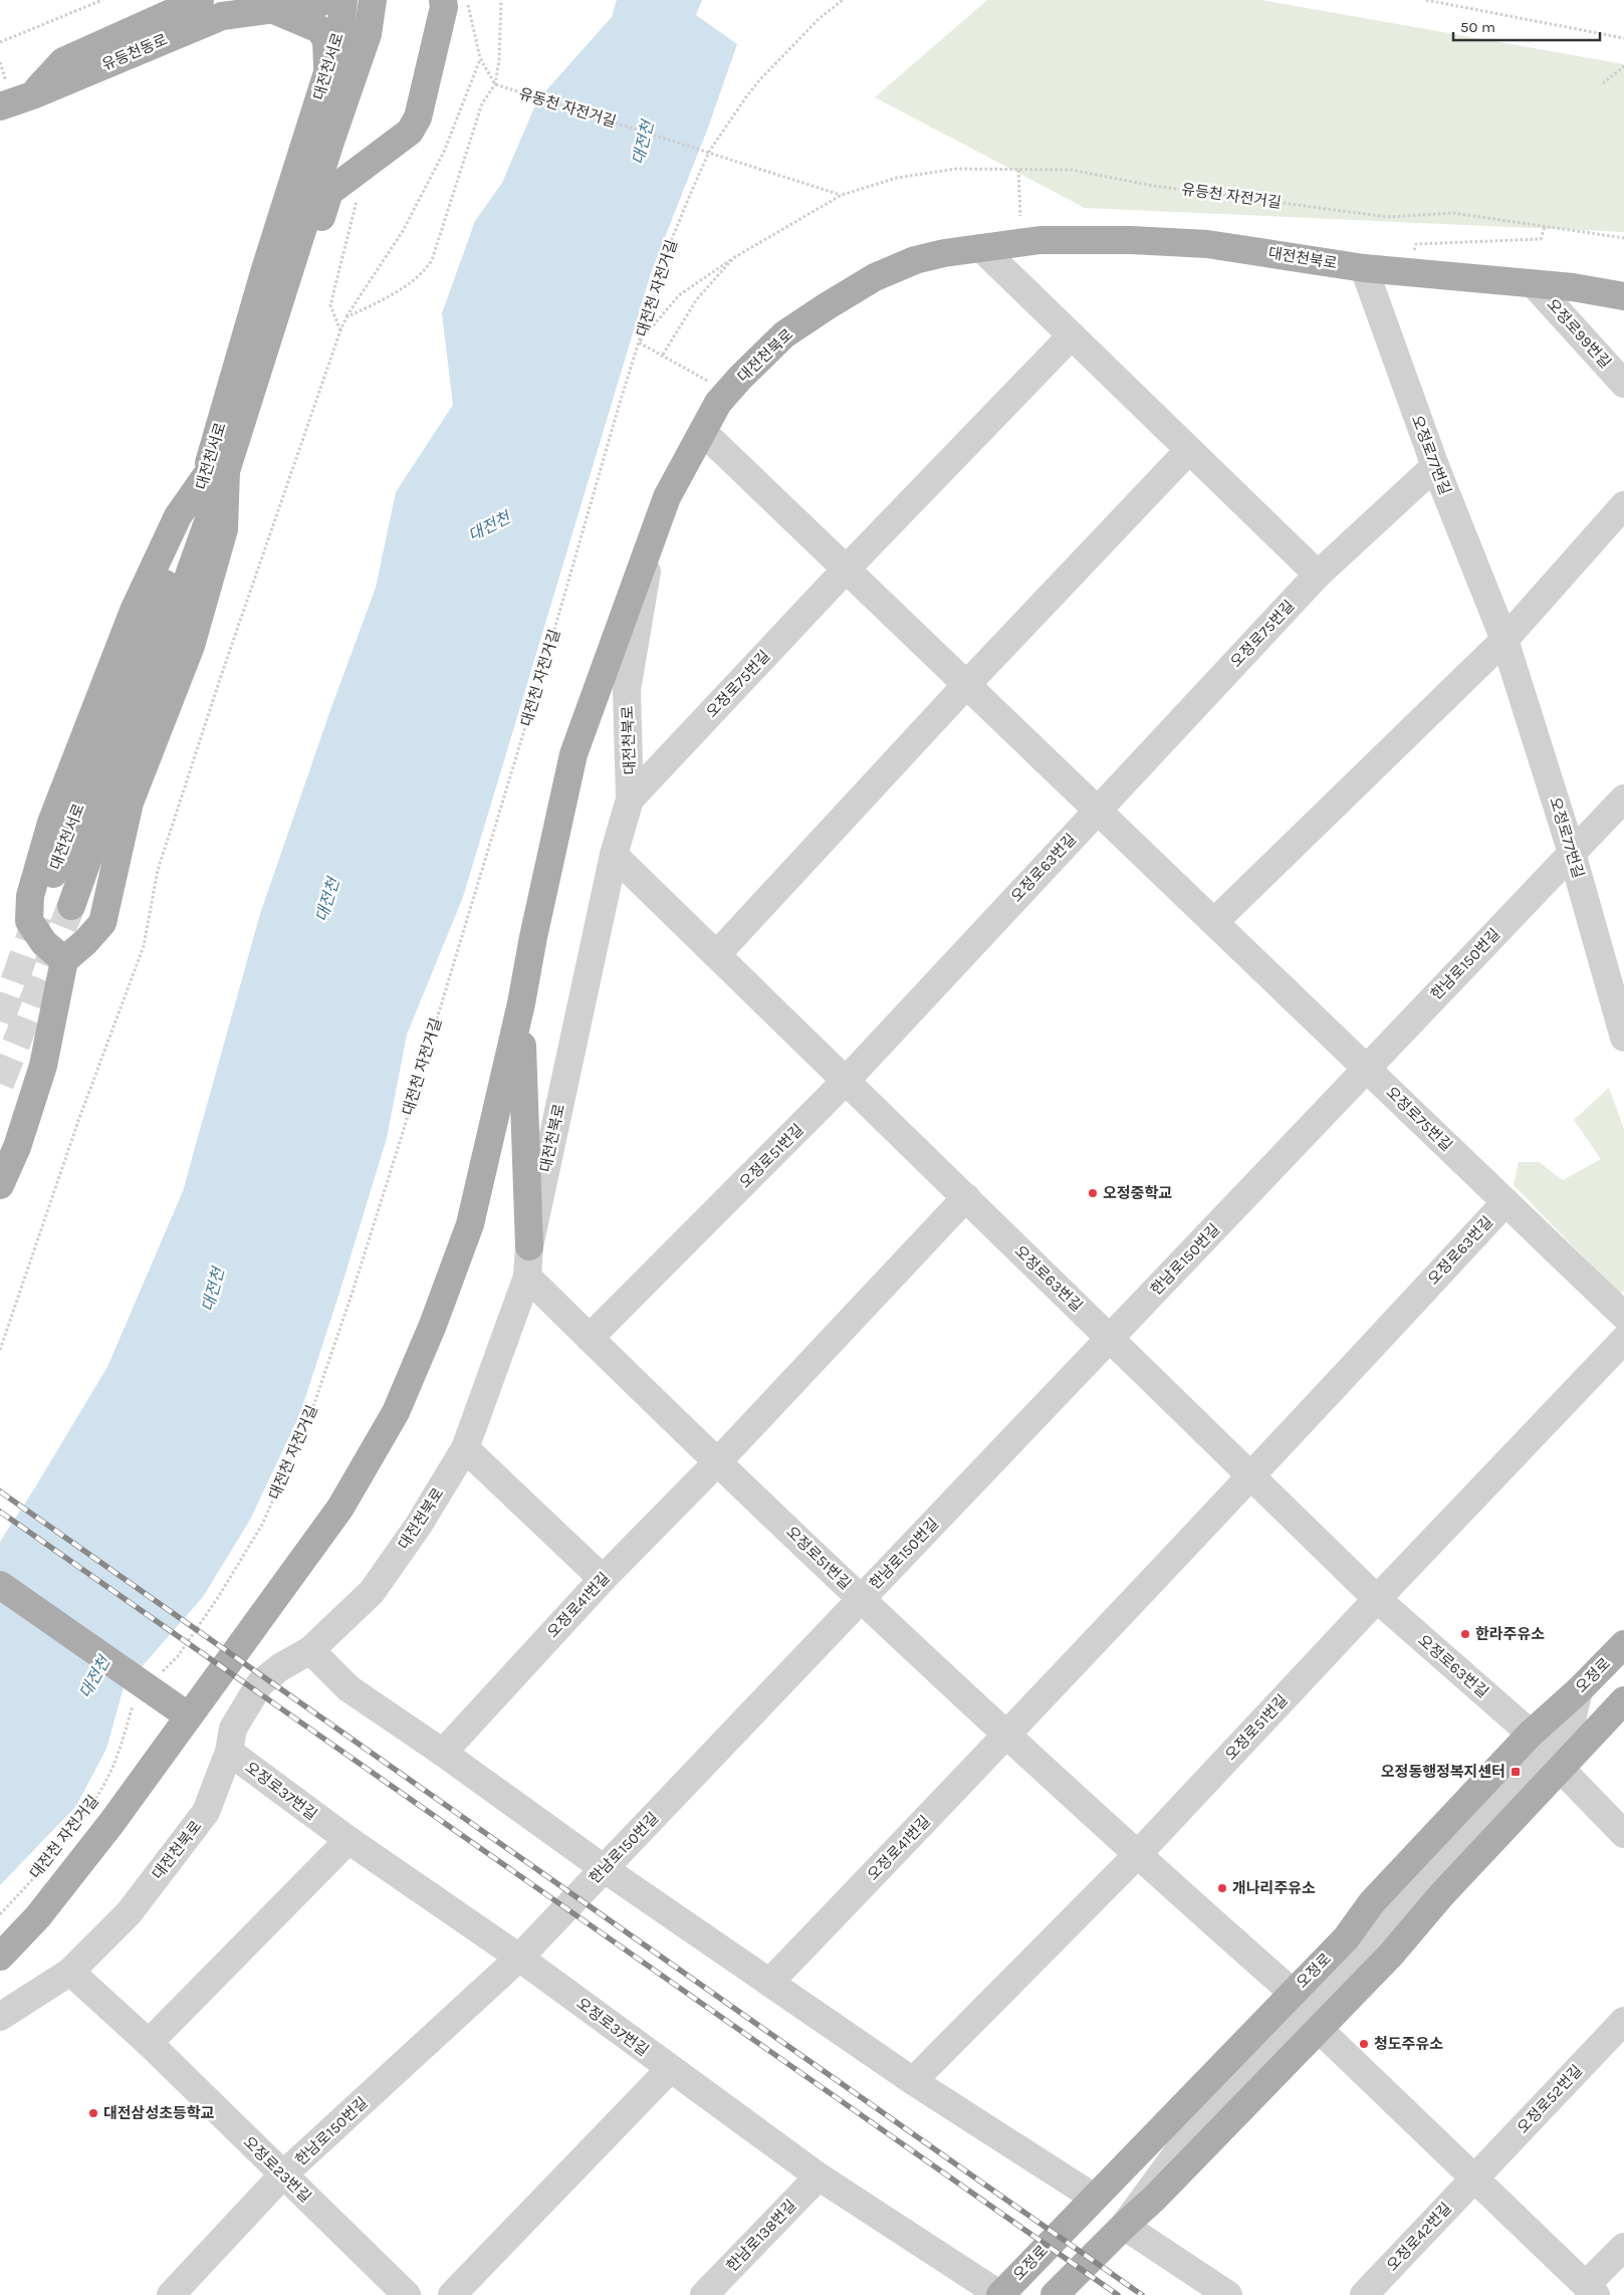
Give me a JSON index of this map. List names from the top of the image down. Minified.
{"streets":{"main road":["유등천동로","대전천서로","대전천북로","오정로"],"street":["오정로99번길","오정로77번길","오정로75번길","오정로63번길","한남로150번길","오정로51번길","오정로41번길","오정로37번길","오정로52번길","오정로23번길","한남로138번길","오정로42번길"],"path":["유동천 자전거길","유등천 자전거길","대전천 자전거길"]},"crossings":[["유동천 자전거길","유등천 자전거길"],["유동천 자전거길","대전천 자전거길"],["대전천북로","오정로99번길"],["대전천북로","오정로77번길"],["대전천북로","오정로75번길"],["대전천북로","오정로63번길"],["대전천북로","오정로51번길"],["대전천북로","오정로37번길"],["대전천북로","오정로23번길"],["오정로77번길","오정로75번길"],["오정로77번길","한남로150번길"],["오정로75번길","오정로63번길"],["오정로75번길","한남로150번길"],["오정로63번길","한남로150번길"],["오정로63번길","오정로51번길"],["오정로63번길","오정로"],["한남로150번길","오정로51번길"],["한남로150번길","오정로37번길"],["한남로150번길","오정로23번길"],["오정로51번길","오정로41번길"],["오정로51번길","오정로"],["오정로","오정로37번길"],["오정로37번길","한남로138번길"],["오정로52번길","오정로42번길"]],"water":["대전천"],"places":{"other":["오정중학교","한라주유소","개나리주유소","청도주유소","대전삼성초등학교"],"transit":["오정동행정복지센터"]},"scale_bar":"50 m"}
